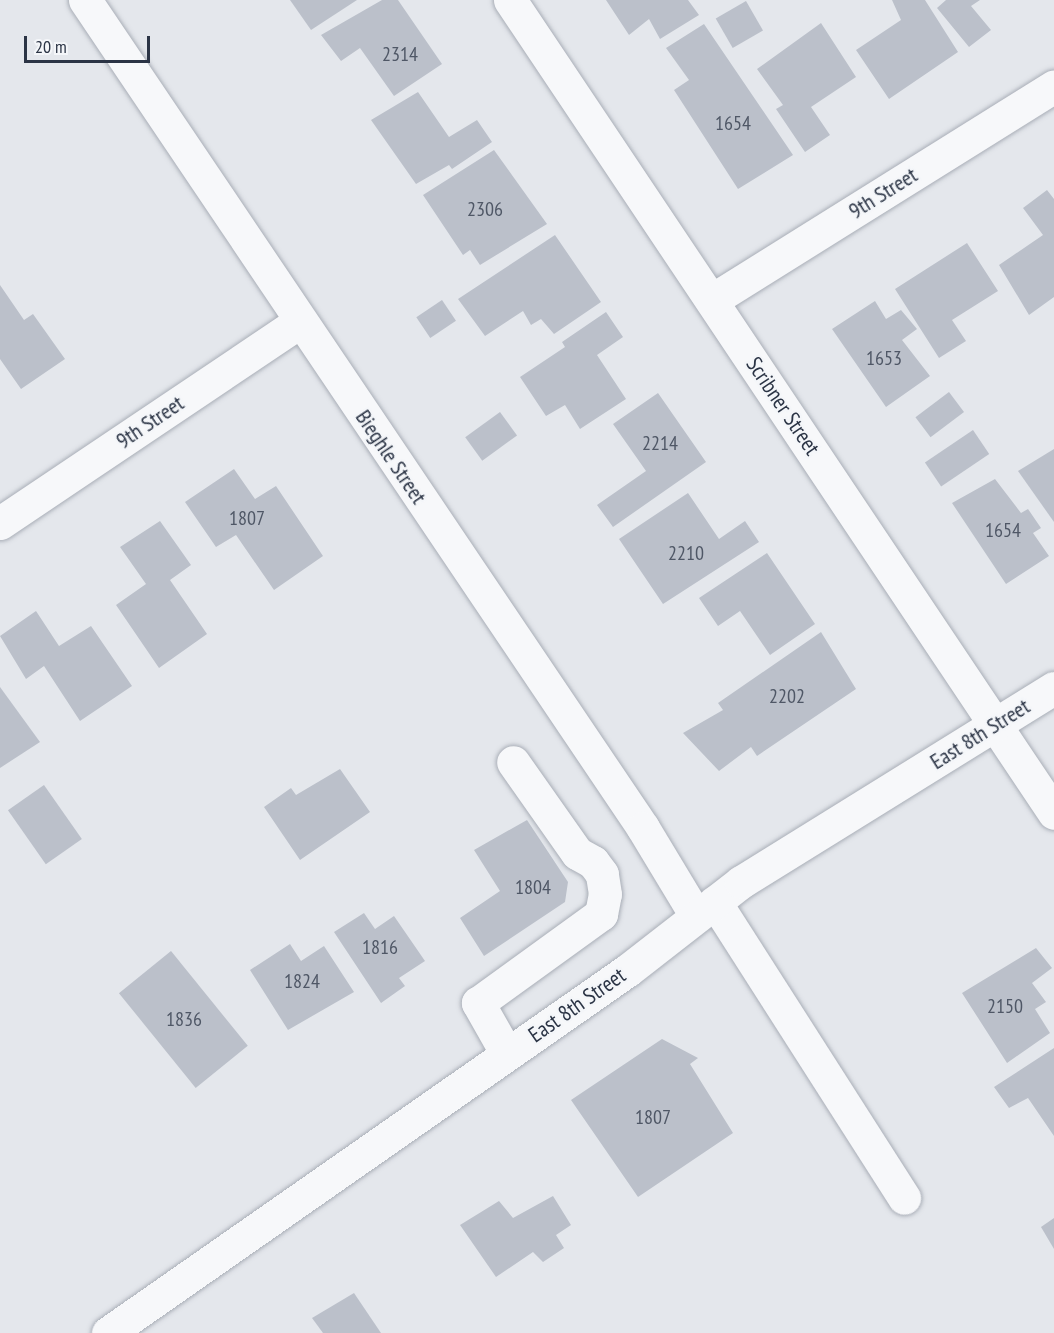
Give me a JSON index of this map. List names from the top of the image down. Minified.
{"streets":{"street":["9th Street","Scribner Street","Bieghle Street","East 8th Street"]},"crossings":[["9th Street","Scribner Street"],["9th Street","Bieghle Street"],["Scribner Street","East 8th Street"],["Bieghle Street","East 8th Street"]],"house_numbers":["2314","1654","2306","1653","2214","1807","1654","2210","2202","1804","1816","1824","2150","1836","1807"],"scale_bar":"20 m"}
